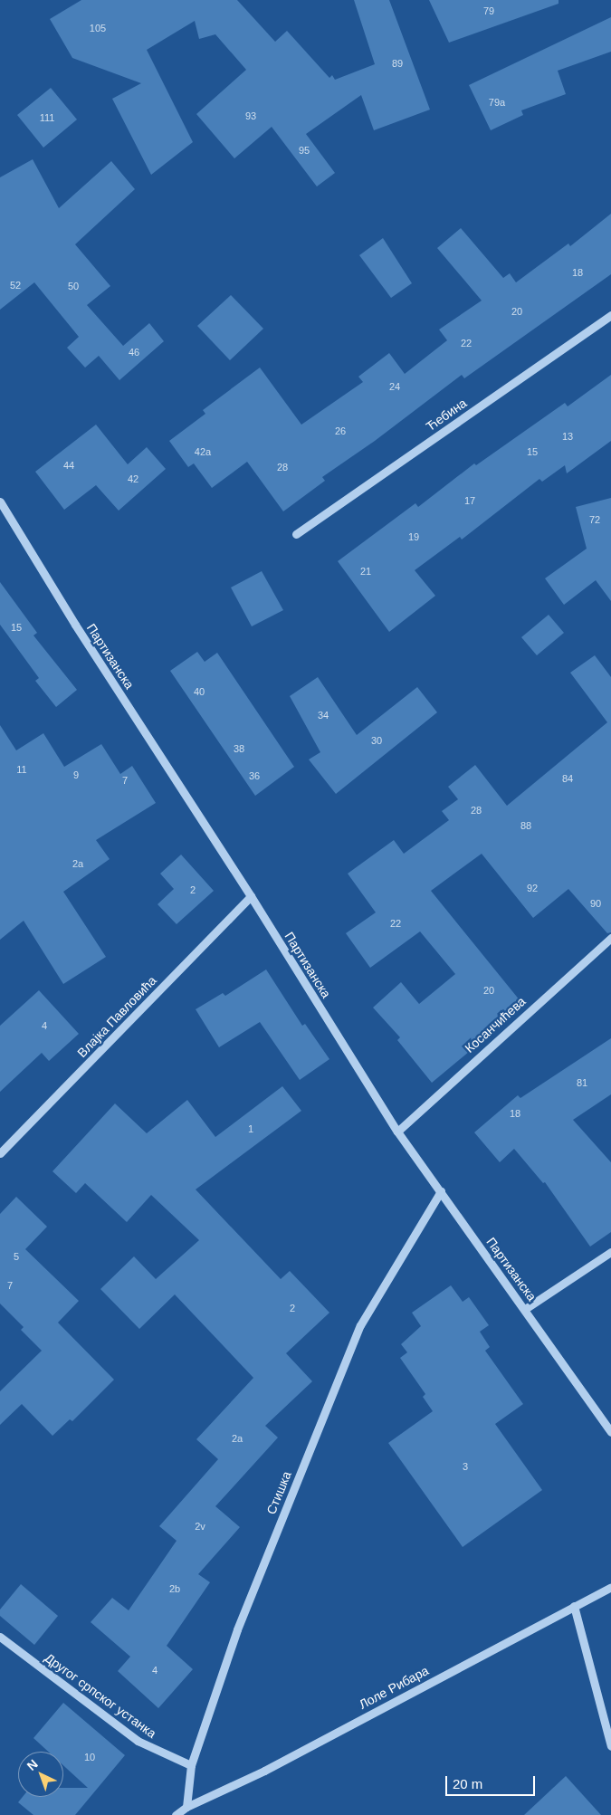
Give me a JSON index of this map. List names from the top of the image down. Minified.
{"streets":{"street":["Ћебина","Партизанска","Влајка Павловића","Косанчићева","Стишка","Лоле Рибара","Другог српског устанка"]},"crossings":[["Партизанска","Влајка Павловића"],["Партизанска","Косанчићева"],["Партизанска","Стишка"],["Стишка","Лоле Рибара"],["Стишка","Другог српског устанка"]],"house_numbers":["79","105","89","79a","93","111","95","18","52","50","20","22","46","24","26","13","42a","15","44","28","42","17","72","19","21","15","40","34","30","38","11","9","36","84","7","28","88","2a","92","2","90","22","20","4","81","18","1","5","7","2","2a","3","2v","2b","4","10"],"scale_bar":"20 m","north":"top left"}
